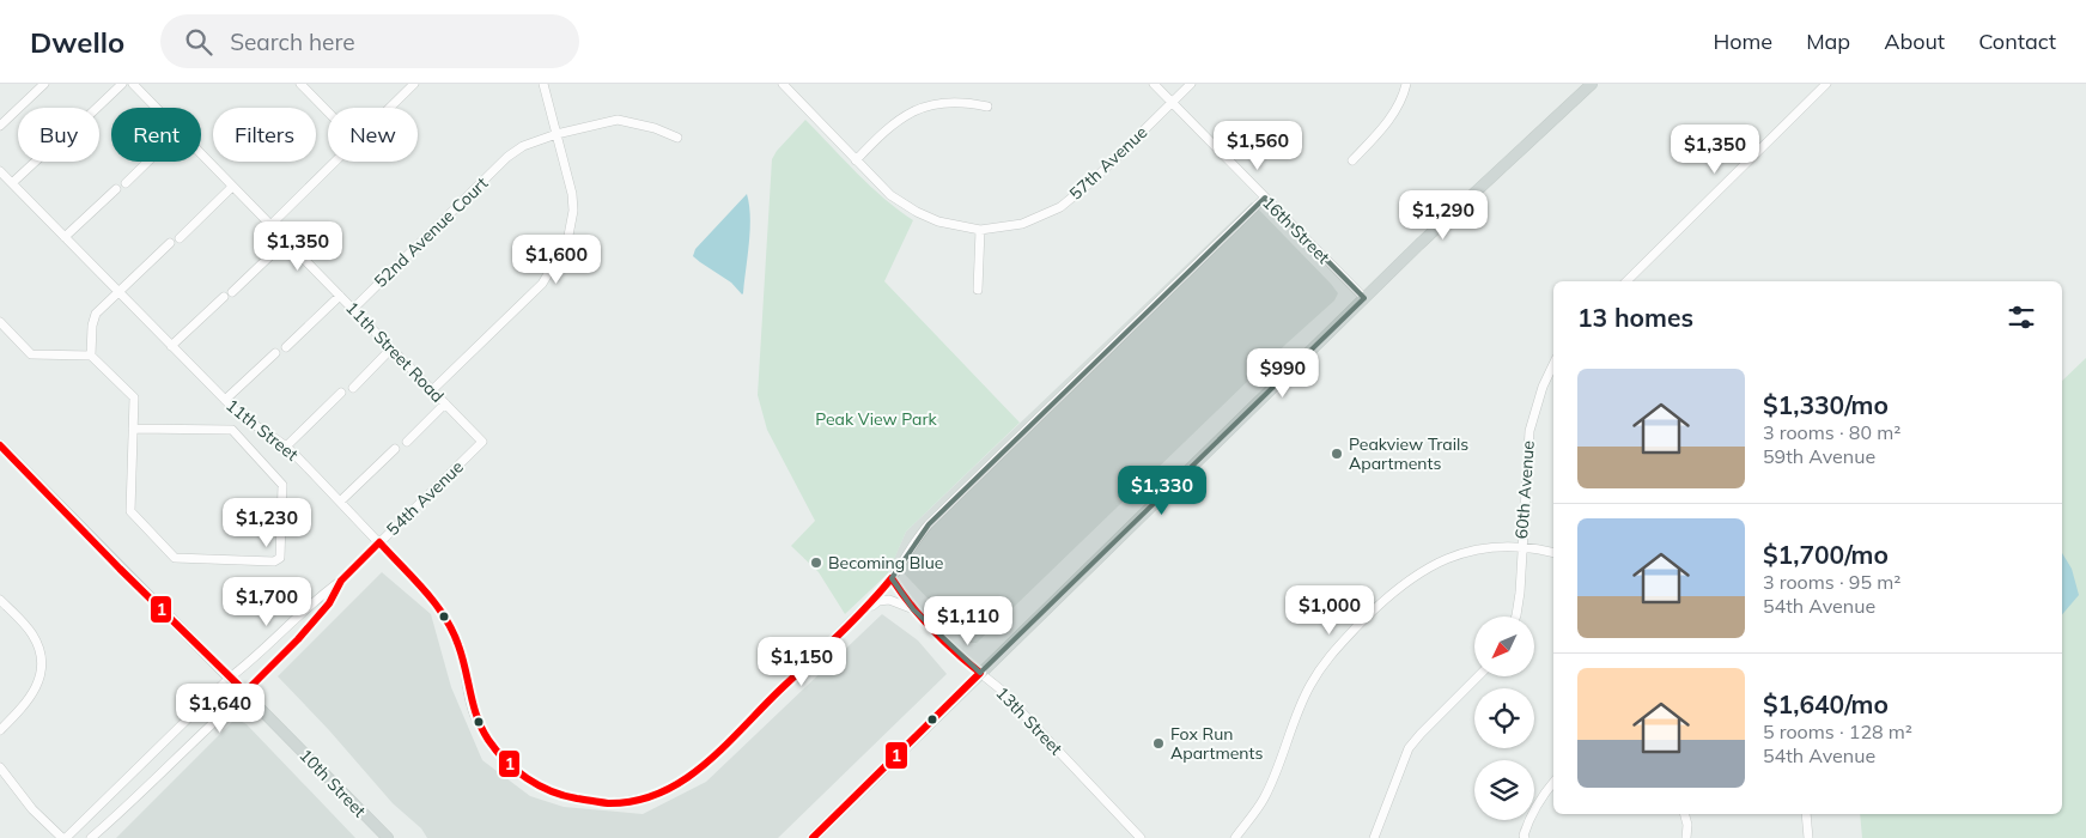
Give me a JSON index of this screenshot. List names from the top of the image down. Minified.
{"streets":{"main road":["10th Street"],"street":["57th Avenue","16th Street","52nd Avenue Court","11th Street Road","11th Street","60th Avenue","54th Avenue","13th Street"]},"crossings":[["57th Avenue","16th Street"],["52nd Avenue Court","11th Street Road"],["11th Street Road","54th Avenue"],["11th Street","54th Avenue"],["54th Avenue","10th Street"]],"parks":["Peak View Park"],"places":["Peakview Trails Apartments","Becoming Blue","Fox Run Apartments"],"lines":["transit line 1"],"north":"bottom left","page":{"header":"Dwello","search":"Search here","nav":["Home","Map","About","Contact"],"chip":["Buy","Rent","Filters","New"],"price":["$1,560","$1,350","$1,290","$1,350","$1,600","$990","$1,330","$1,230","$1,700","$1,000","$1,110","$1,150","$1,640"],"heading":"13 homes","list":[{"name":"$1,330/mo","note":"3 rooms · 80 m² · 59th Avenue"},{"name":"$1,700/mo","note":"3 rooms · 95 m² · 54th Avenue"},{"name":"$1,640/mo","note":"5 rooms · 128 m² · 54th Avenue"}]}}
